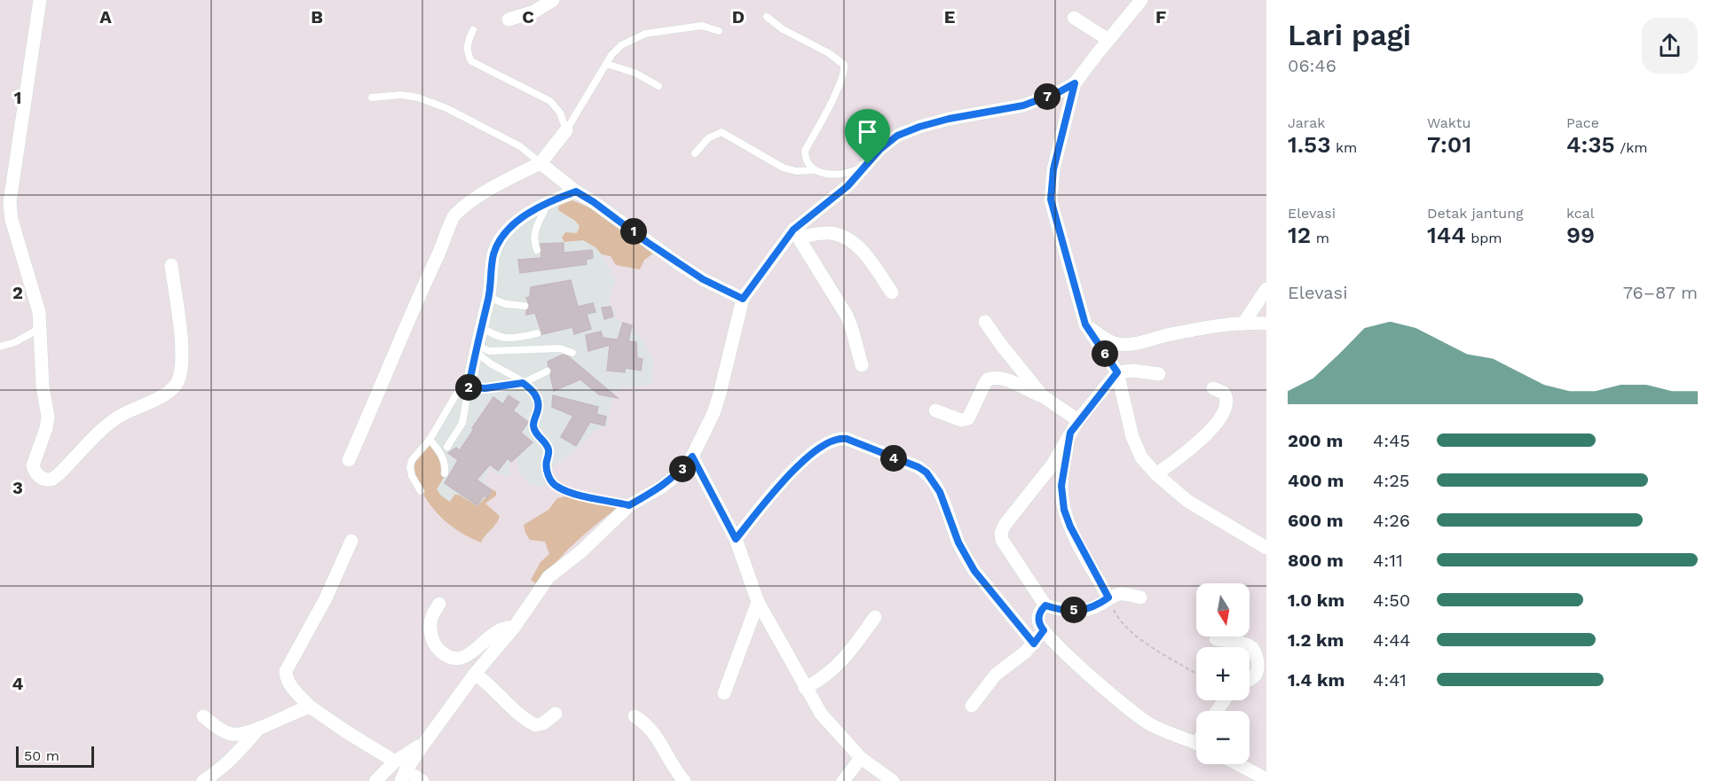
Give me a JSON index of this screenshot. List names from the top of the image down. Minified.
{"scale_bar":"50 m","north":"bottom","page":{"heading":["Lari pagi","06:46"],"pins":["7","1","6","2","4","3","5"],"stats":[["Jarak","1.53 km"],["Waktu","7:01"],["Pace","4:35 /km"],["Elevasi","12 m"],["Detak jantung","144 bpm"],["kcal","99"]],"chart":["Elevasi","76–87 m"],"list":[{"name":"200 m","note":"4:45"},{"name":"400 m","note":"4:25"},{"name":"600 m","note":"4:26"},{"name":"800 m","note":"4:11"},{"name":"1.0 km","note":"4:50"},{"name":"1.2 km","note":"4:44"},{"name":"1.4 km","note":"4:41"}],"map_buttons":["+","−"],"scale":"50 m"},"grid":{"columns":["A","B","C","D","E","F"],"rows":["1","2","3","4"]}}
